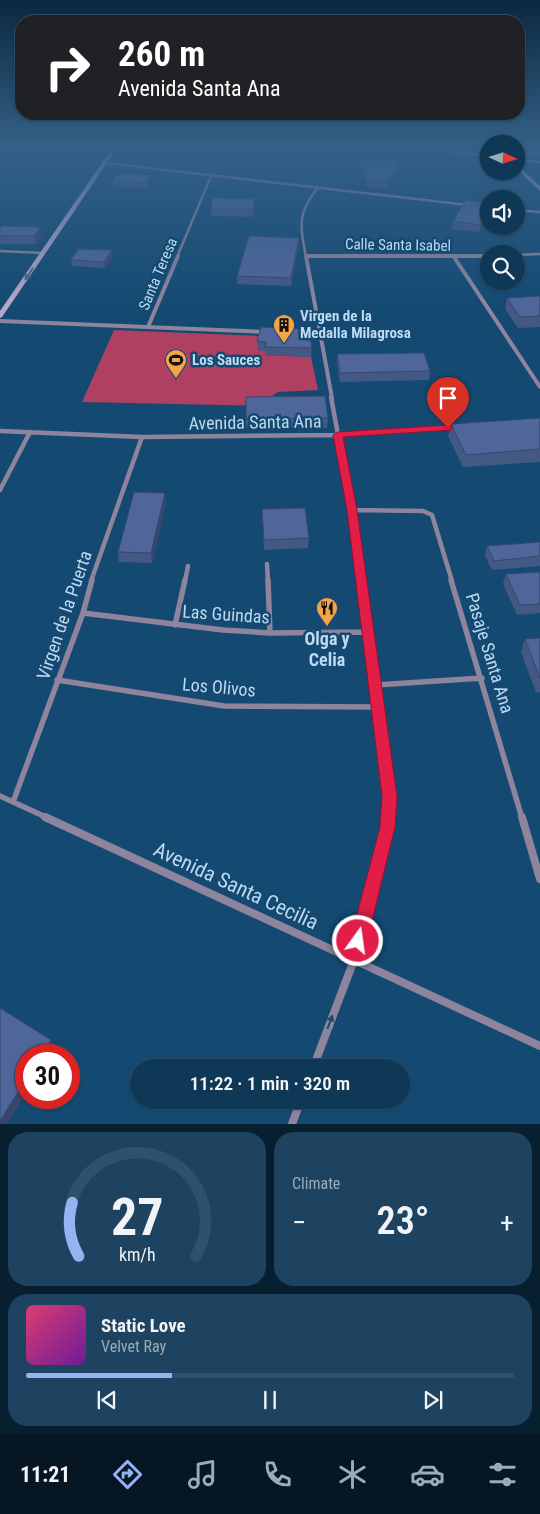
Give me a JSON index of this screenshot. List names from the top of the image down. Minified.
{"streets":{"street":["Calle Santa Isabel","Santa Teresa","Avenida Santa Ana","Las Guindas","Virgen de la Puerta","Pasaje Santa Ana","Los Olivos","Avenida Santa Cecilia"]},"crossings":[["Avenida Santa Ana","Virgen de la Puerta"],["Las Guindas","Virgen de la Puerta"],["Virgen de la Puerta","Los Olivos"],["Virgen de la Puerta","Avenida Santa Cecilia"]],"places":{"building":["Virgen de la Medalla Milagrosa"],"sports":["Los Sauces"],"restaurant":["Olga y Celia"]},"north":"right","page":{"turn":["260 m","Avenida Santa Ana"],"limit":"30","trip":"11:22 · 1 min · 320 m","tile":"Climate","heat":["−","23°","+"],"song":["Static Love","Velvet Ray"],"tabs":"11:21","gauge":["27","km/h"]}}
